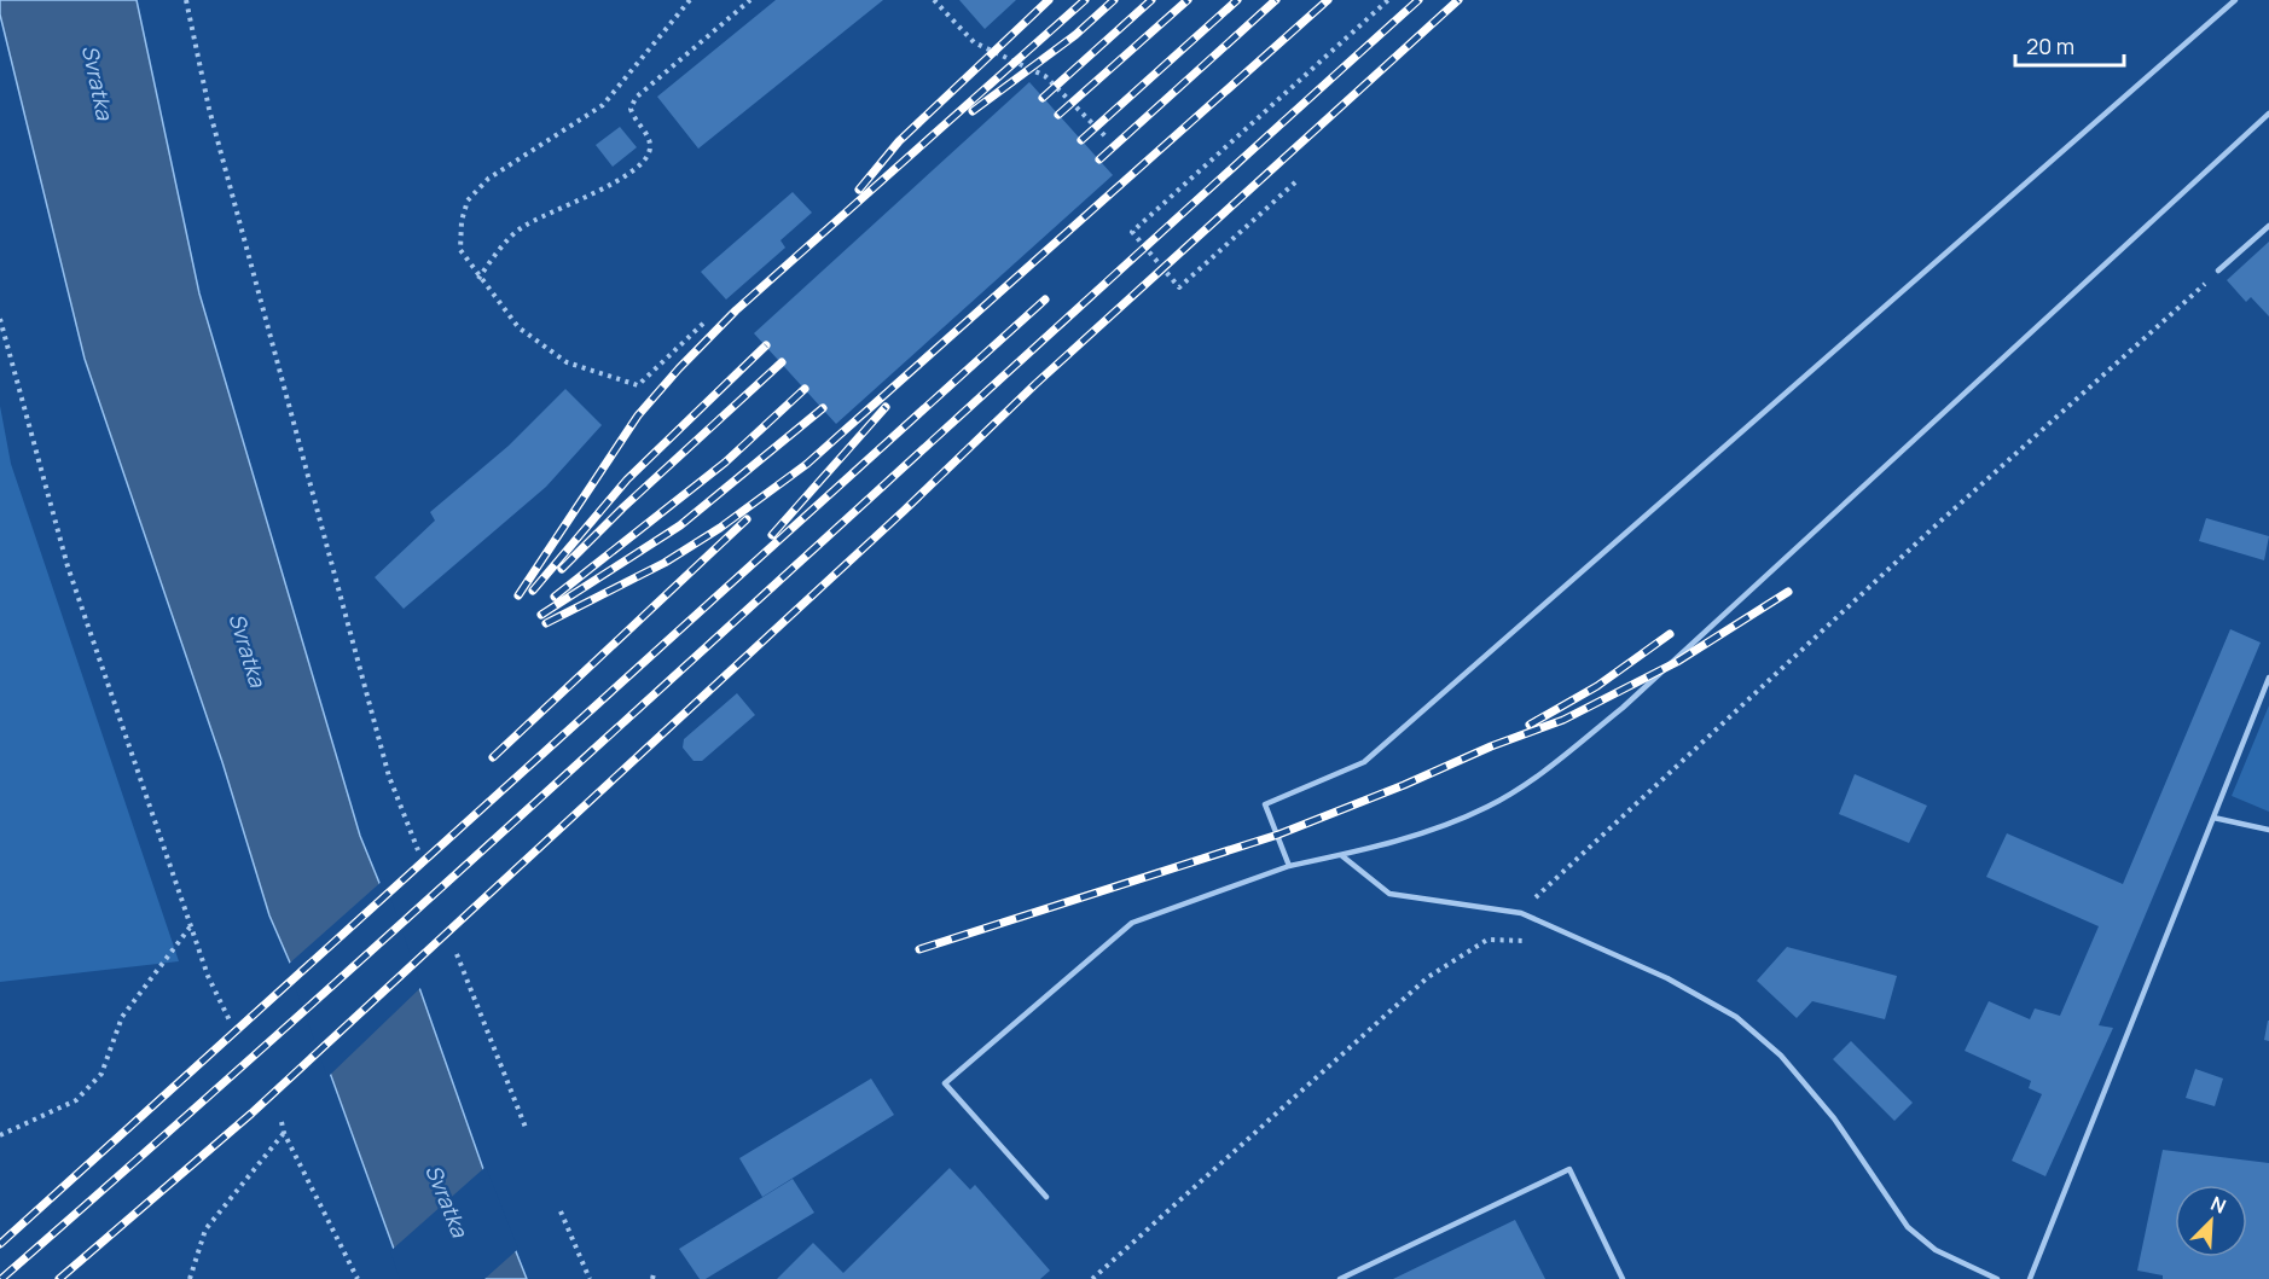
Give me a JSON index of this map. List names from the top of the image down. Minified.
{"water":["Svratka"],"scale_bar":"20 m","north":"top right"}
